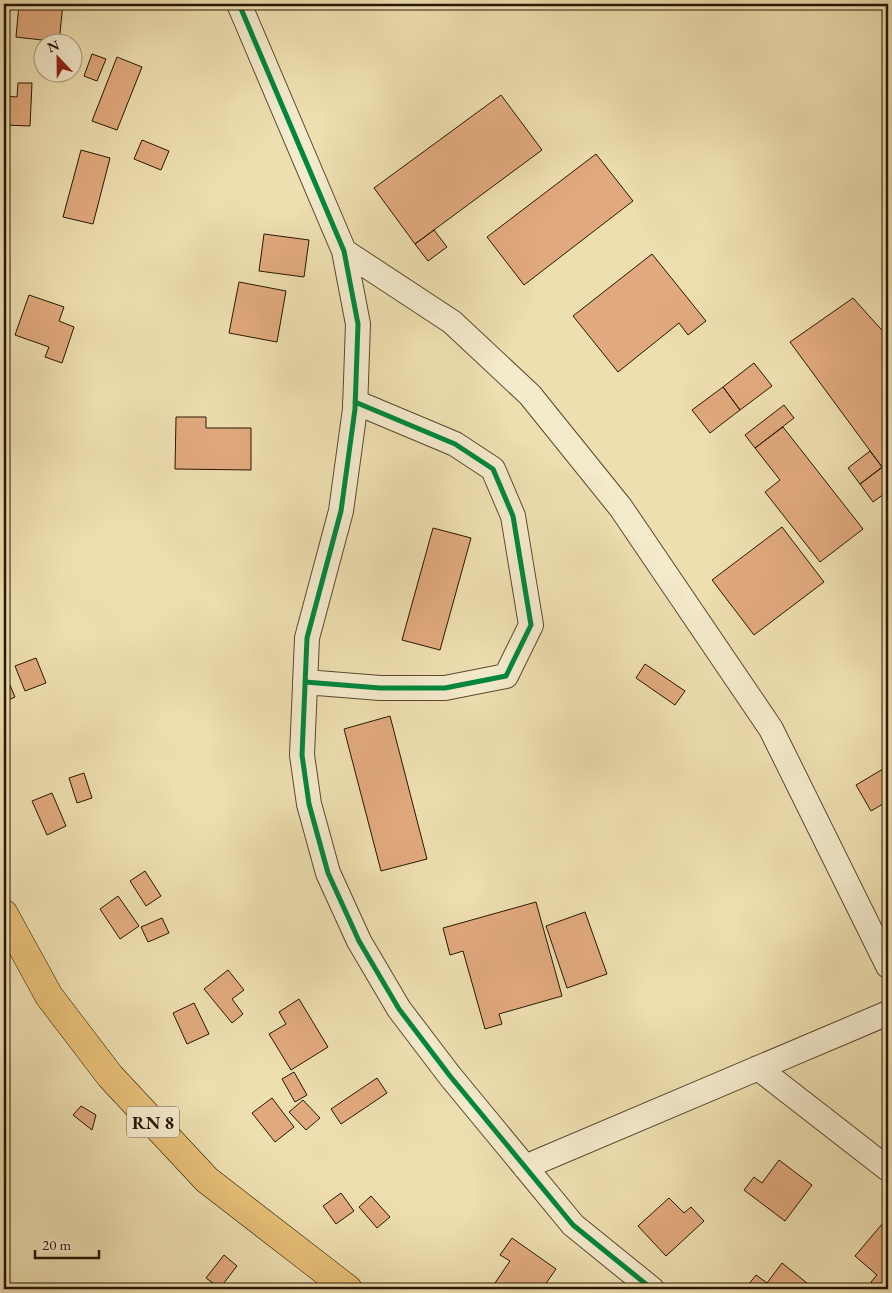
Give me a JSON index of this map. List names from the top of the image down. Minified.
{"streets":{"main road":["RN 8"]},"scale_bar":"20 m","north":"top"}
